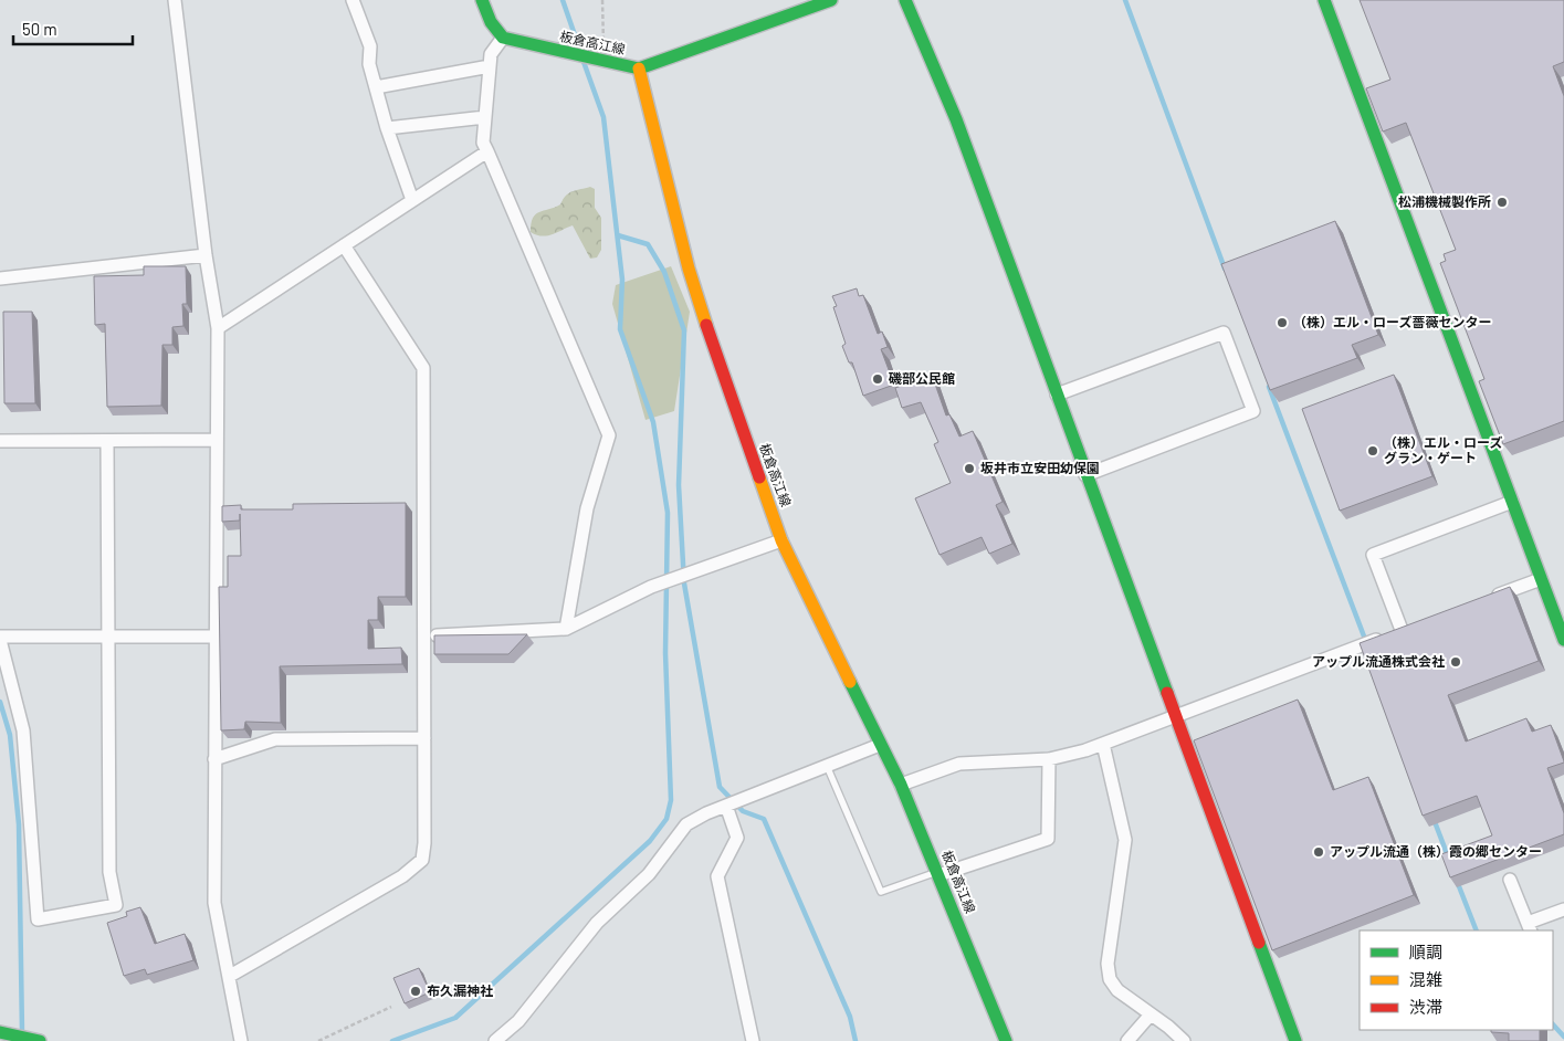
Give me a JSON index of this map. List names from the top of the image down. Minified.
{"streets":{"street":["板倉高江線"]},"places":["松浦機械製作所","（株）エル・ローズ薔薇センター","磯部公民館","（株）エル・ローズ グラン・ゲート","坂井市立安田幼保園","アップル流通株式会社","アップル流通（株）霞の郷センター","布久漏神社"],"legend":["順調","混雑","渋滞"],"scale_bar":"50 m"}
